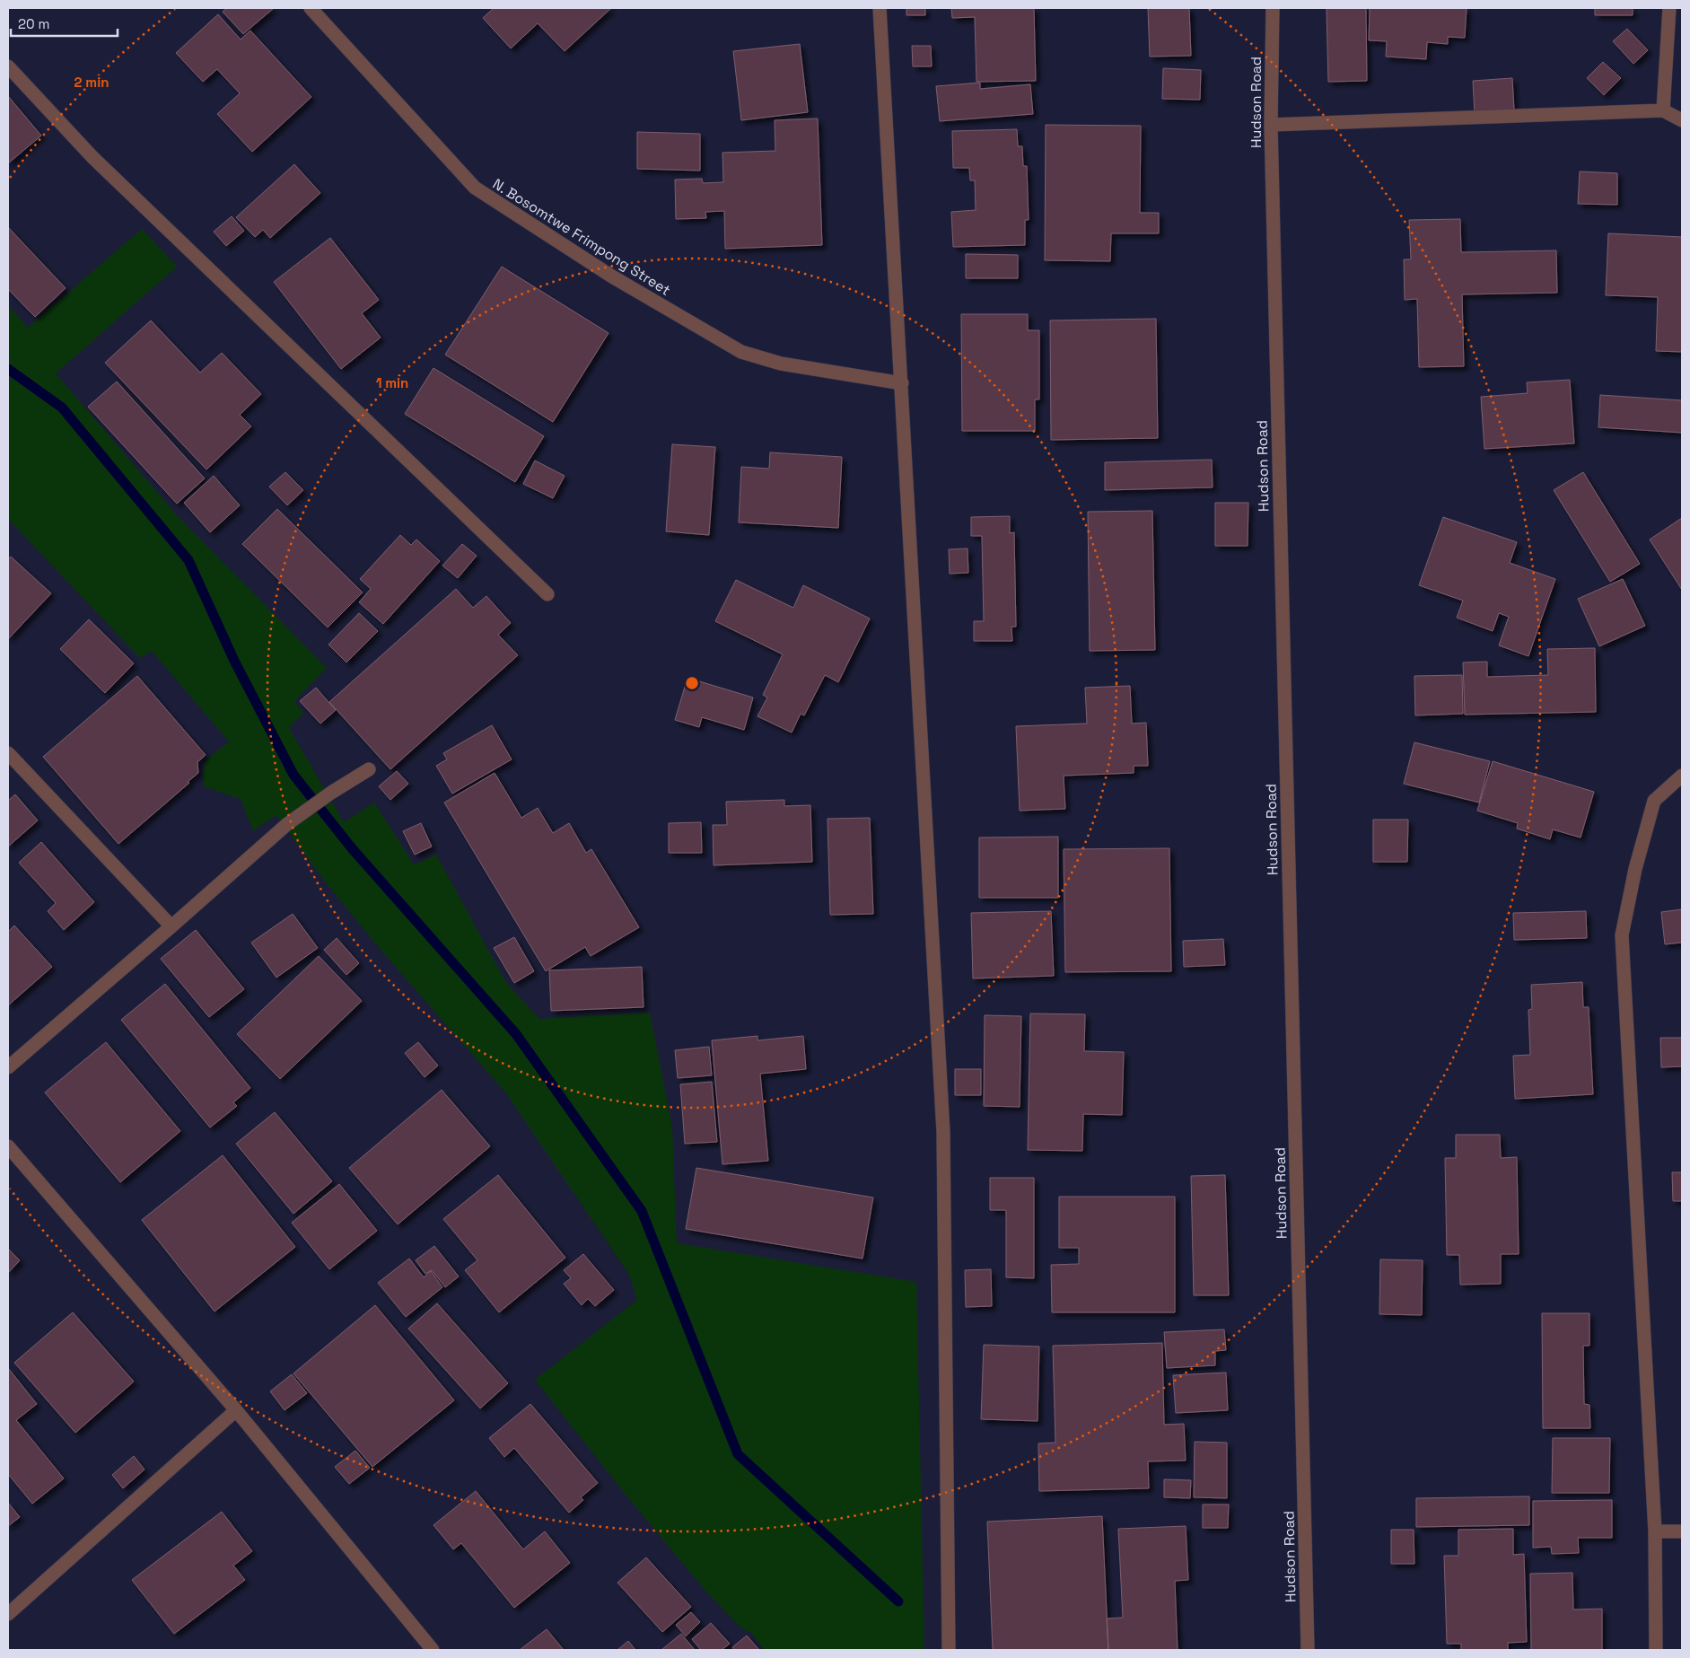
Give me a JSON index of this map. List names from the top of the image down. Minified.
{"streets":{"street":["Hudson Road","N. Bosomtwe Frimpong Street"]},"scale_bar":"20 m","rings":["2 min","1 min"]}
